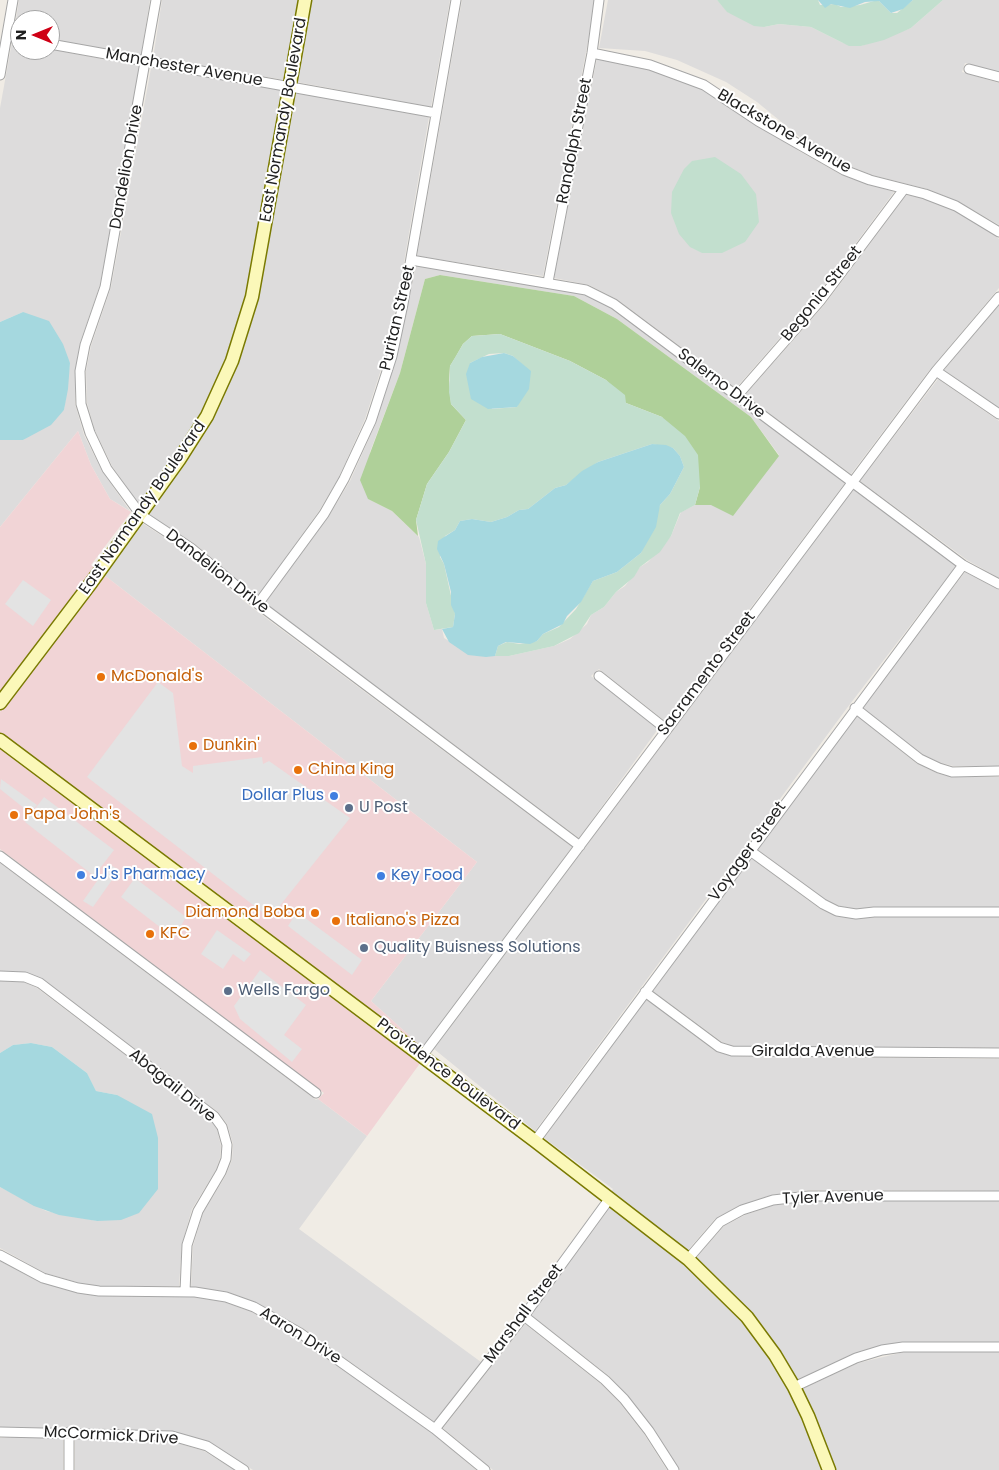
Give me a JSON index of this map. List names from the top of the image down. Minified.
{"streets":{"main road":["East Normandy Boulevard","Providence Boulevard"],"street":["Manchester Avenue","Blackstone Avenue","Randolph Street","Dandelion Drive","Begonia Street","Puritan Street","Salerno Drive","Sacramento Street","Voyager Street","Giralda Avenue","Abagail Drive","Tyler Avenue","Marshall Street","Aaron Drive","McCormick Drive"]},"crossings":[["Manchester Avenue","East Normandy Boulevard"],["Manchester Avenue","Dandelion Drive"],["Manchester Avenue","Puritan Street"],["East Normandy Boulevard","Dandelion Drive"],["Blackstone Avenue","Randolph Street"],["Blackstone Avenue","Begonia Street"],["Randolph Street","Salerno Drive"],["Dandelion Drive","Puritan Street"],["Dandelion Drive","Sacramento Street"],["Begonia Street","Salerno Drive"],["Puritan Street","Salerno Drive"],["Salerno Drive","Sacramento Street"],["Salerno Drive","Voyager Street"],["Sacramento Street","Providence Boulevard"],["Voyager Street","Giralda Avenue"],["Voyager Street","Providence Boulevard"],["Providence Boulevard","Tyler Avenue"],["Providence Boulevard","Marshall Street"],["Abagail Drive","Aaron Drive"],["Marshall Street","Aaron Drive"]],"places":["McDonald's","Dunkin'","China King","Dollar Plus","U Post","Papa John's","JJ's Pharmacy","Key Food","Diamond Boba","Italiano's Pizza","KFC","Quality Buisness Solutions","Wells Fargo"],"north":"left"}
